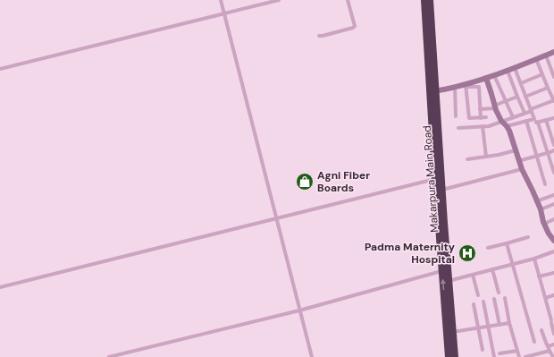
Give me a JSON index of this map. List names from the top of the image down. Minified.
{"streets":{"highway":["Makarpura Main Road"]},"places":{"shop":["Agni Fiber Boards"],"hospital":["Padma Maternity Hospital"]}}
